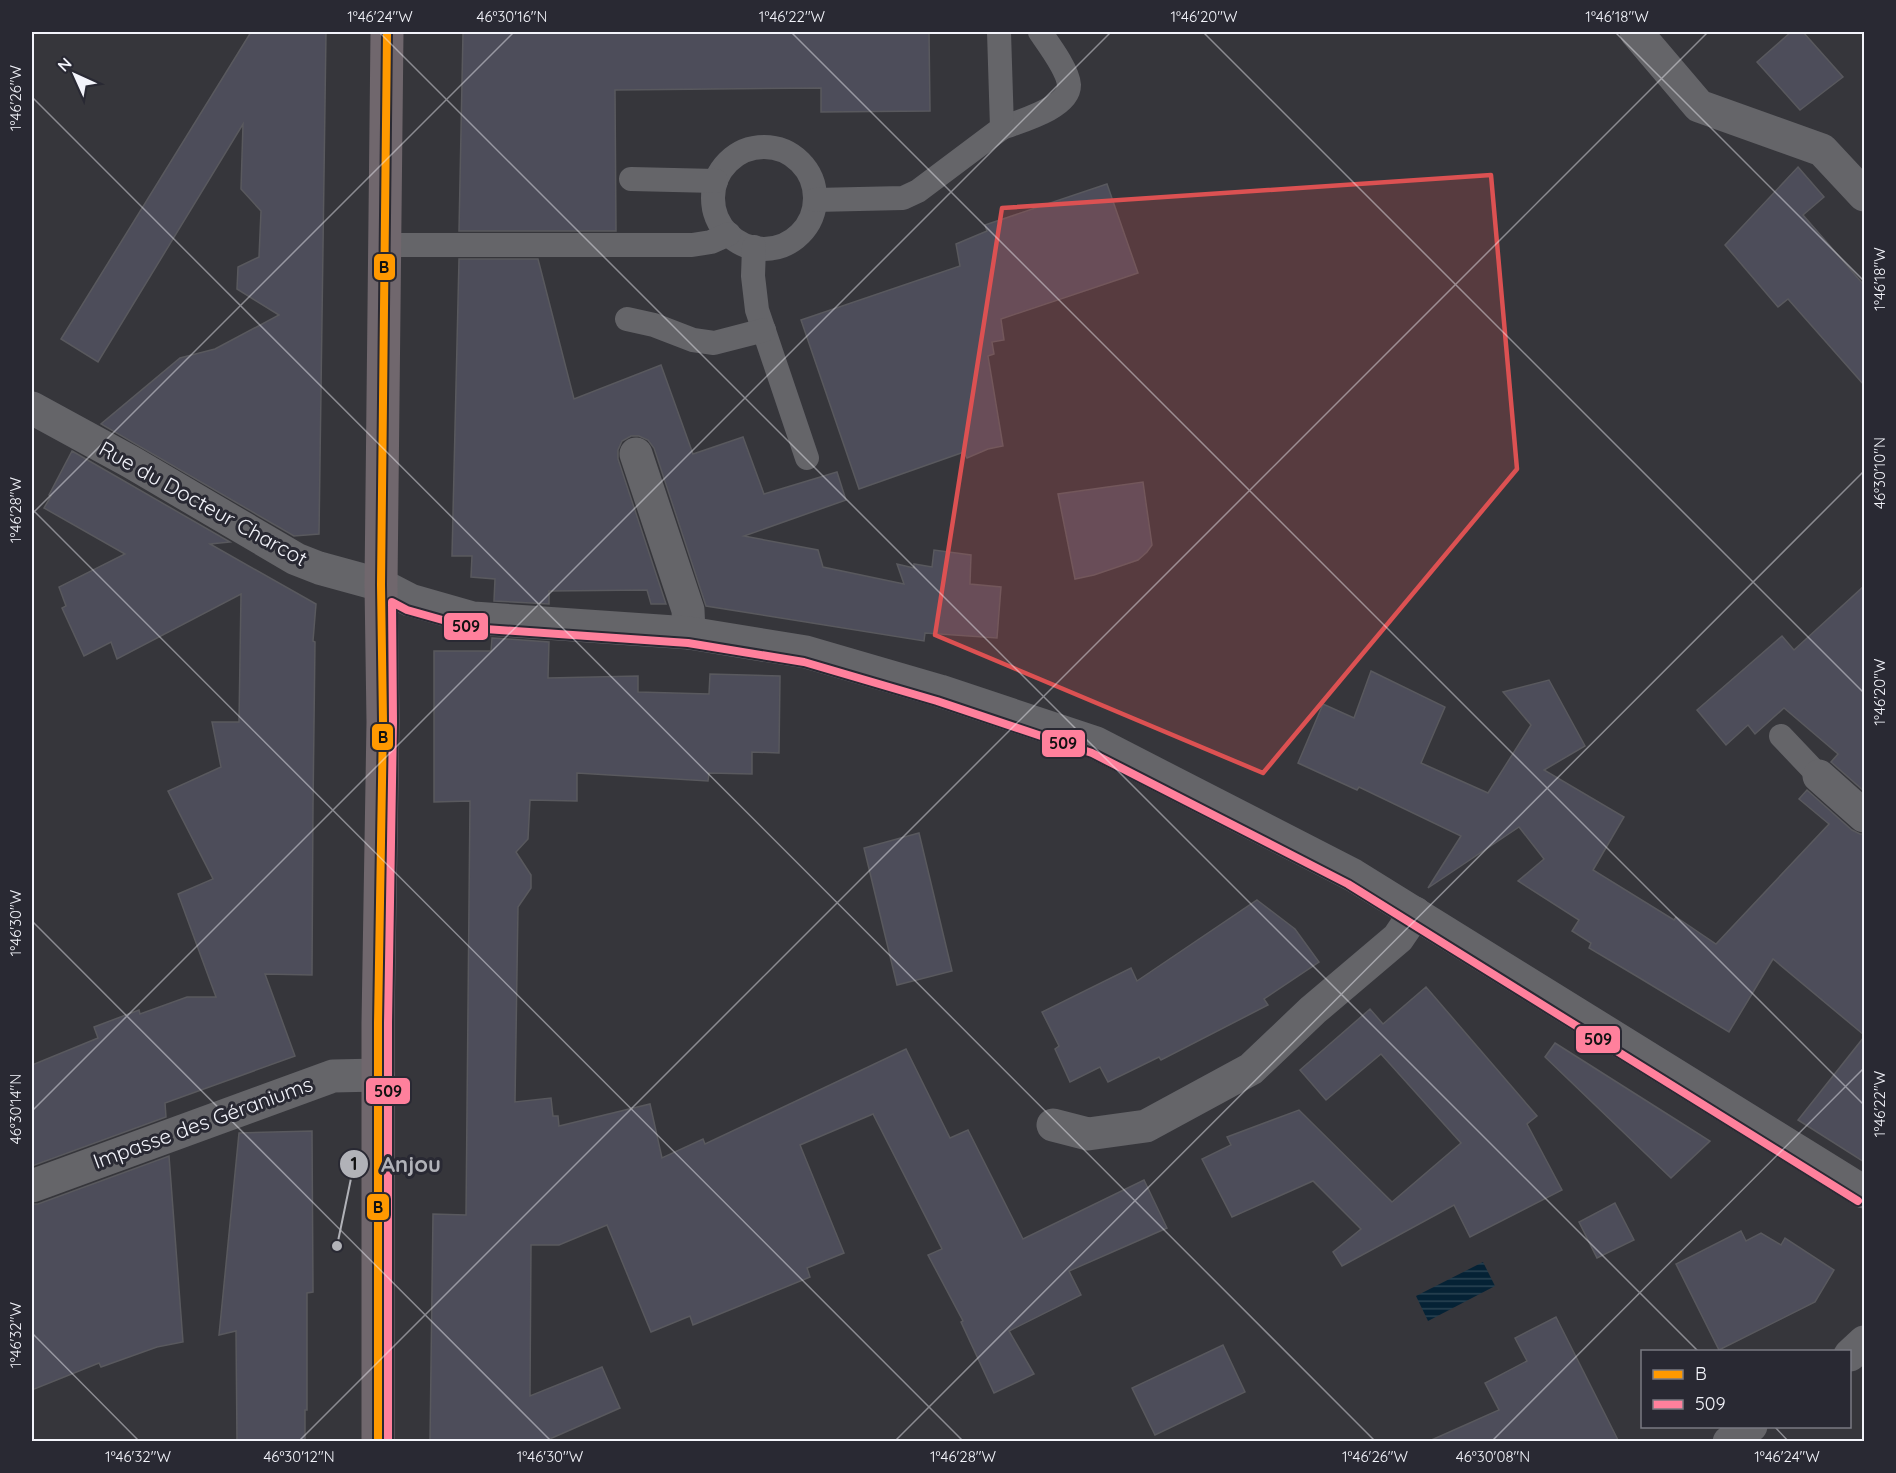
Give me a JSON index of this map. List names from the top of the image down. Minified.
{"streets":{"street":["Rue du Docteur Charcot","Impasse des Géraniums"]},"places":["Anjou"],"lines":["transit line B","transit line 509"],"legend":["B","509"],"north":"top left","coordinates":["1°46'24\"W","46°30'16\"N","1°46'22\"W","1°46'20\"W","1°46'18\"W","1°46'26\"W","46°30'10\"N","1°46'28\"W","1°46'30\"W","46°30'14\"N","1°46'32\"W","46°30'12\"N","46°30'08\"N"]}
